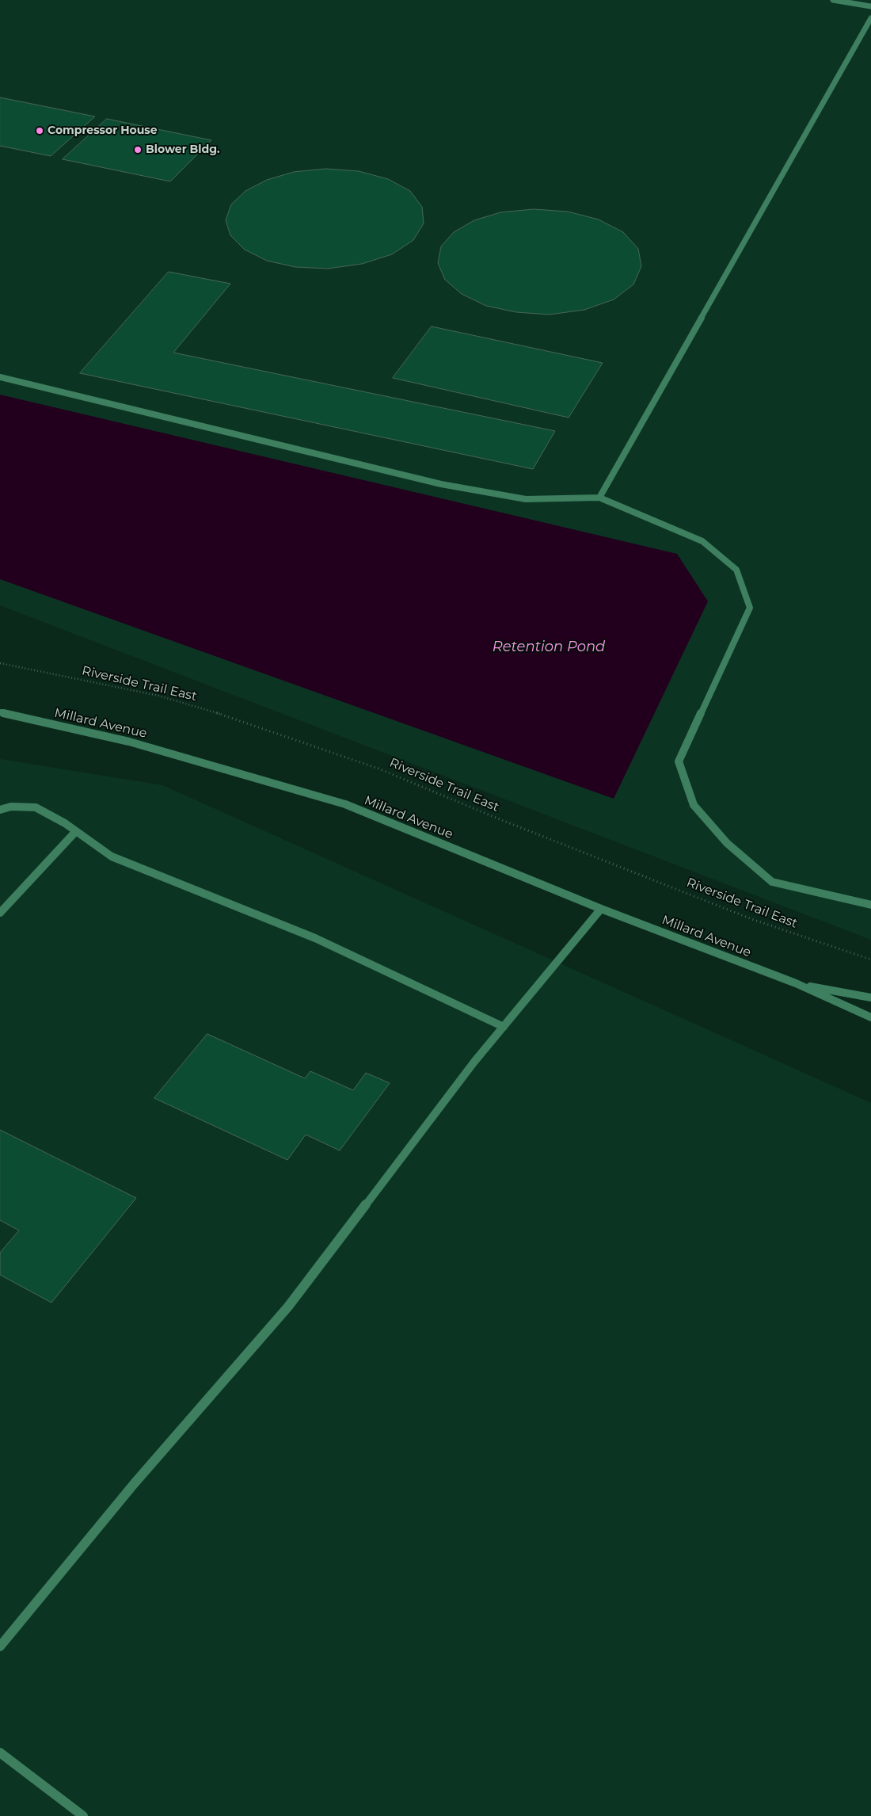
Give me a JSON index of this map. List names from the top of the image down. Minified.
{"streets":{"street":["Millard Avenue"],"path":["Riverside Trail East"]},"water":["Retention Pond"],"places":["Compressor House","Blower Bldg."]}
